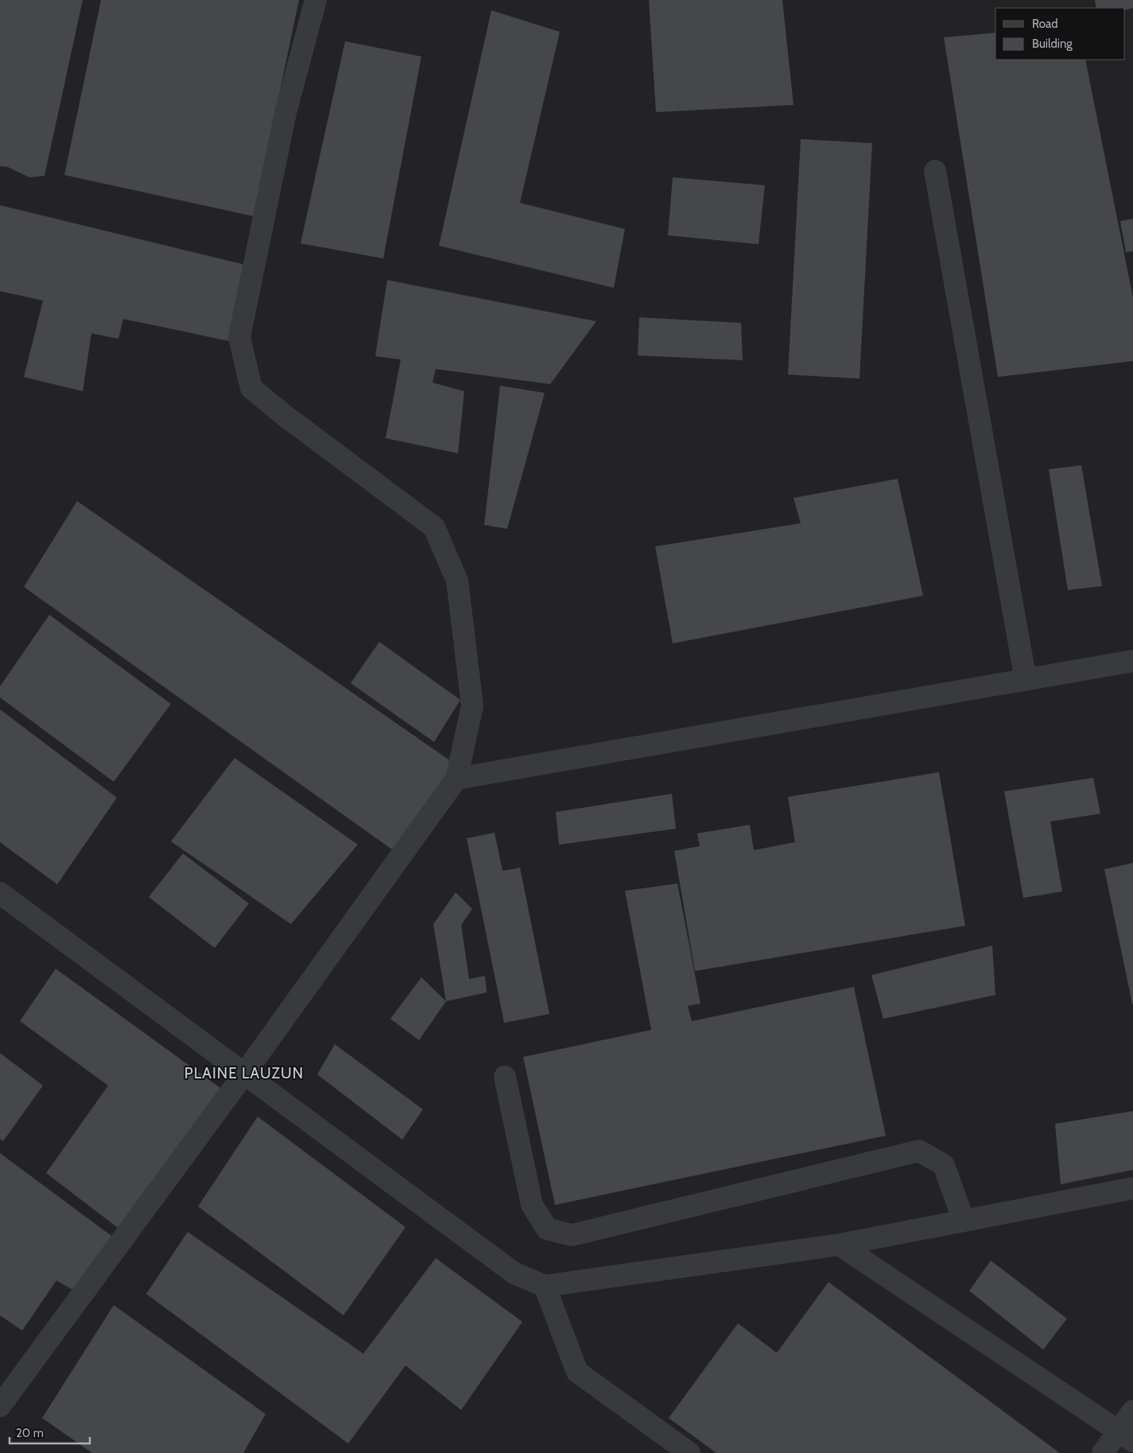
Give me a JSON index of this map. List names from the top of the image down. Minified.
{"districts":["PLAINE LAUZUN"],"legend":["Road","Building"],"scale_bar":"20 m"}
